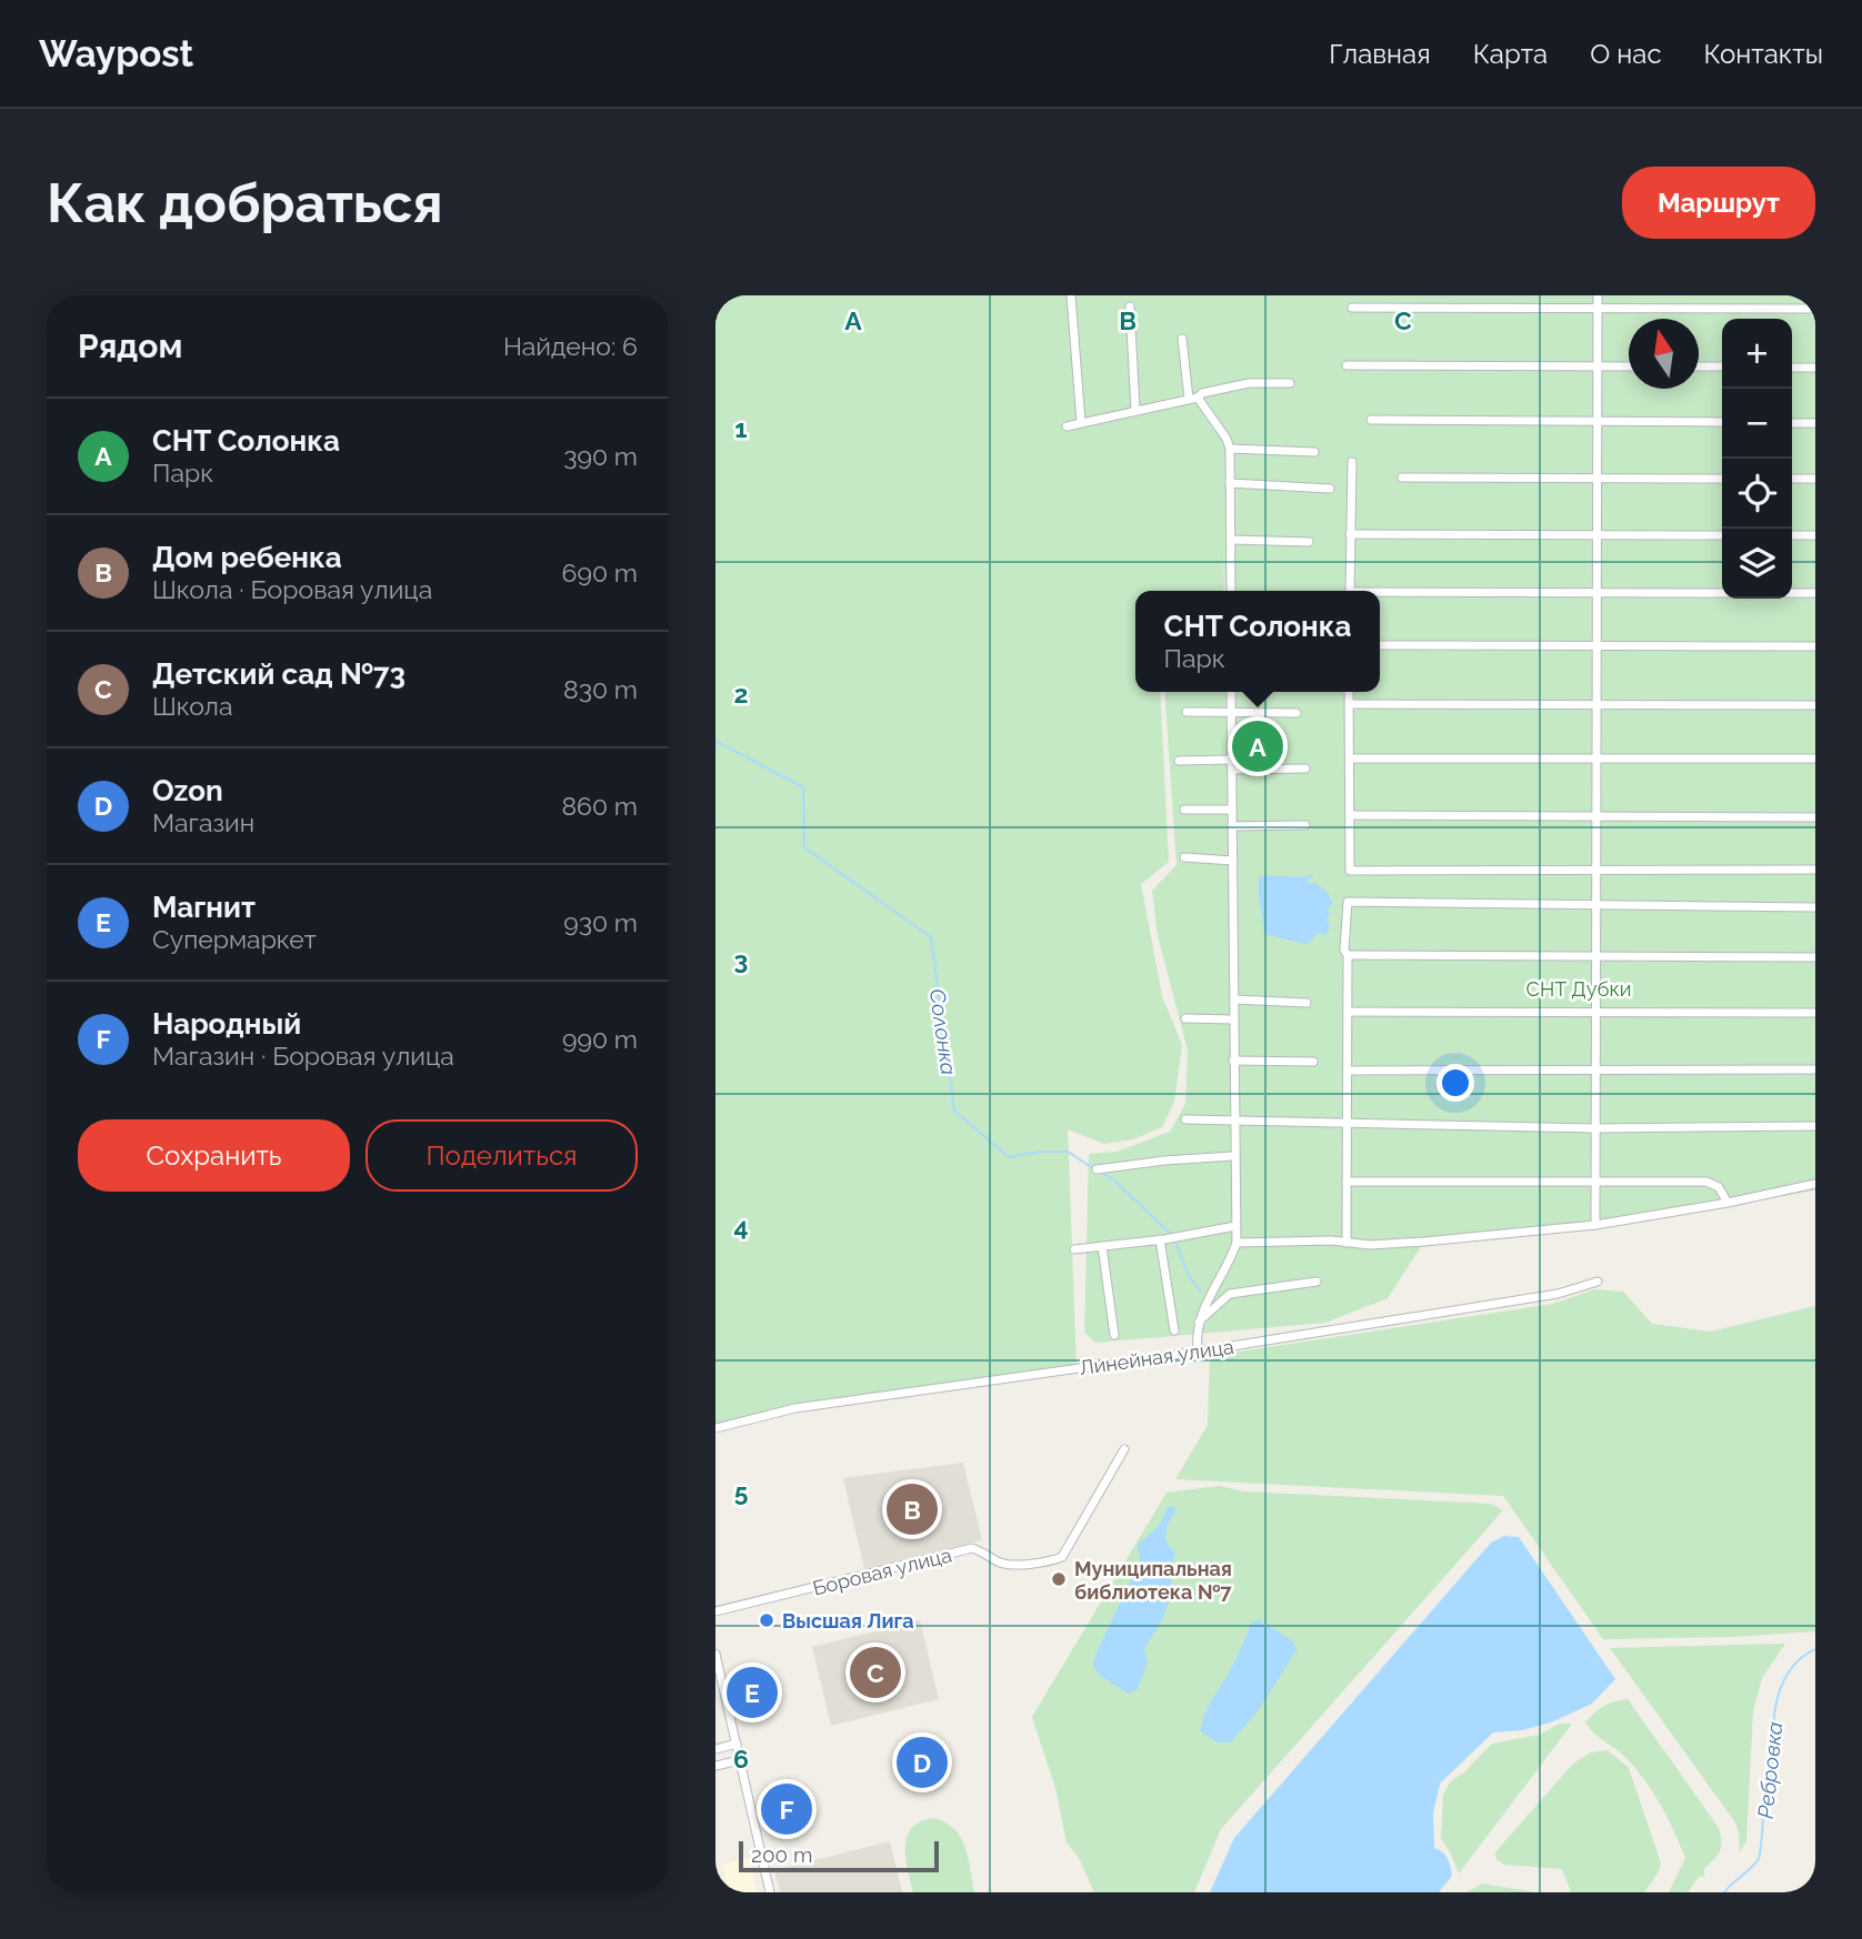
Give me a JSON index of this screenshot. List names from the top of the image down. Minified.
{"streets":{"street":["Линейная улица","Боровая улица"]},"water":["Солонка","Ребровка"],"parks":["СНТ Дубки"],"places":["Муниципальная библиотека №7","Высшая Лига"],"scale_bar":"200 m","north":"top","page":{"header":"Waypost","nav":["Главная","Карта","О нас","Контакты"],"buttons":["Маршрут",["Сохранить","Поделиться"]],"title":"Как добраться","heading":["Рядом","Найдено: 6"],"map_buttons":["+","−"],"list":[{"mark":"A","name":"СНТ Солонка","note":"Парк","value":"390 m"},{"mark":"B","name":"Дом ребенка","note":"Школа · Боровая улица","value":"690 m"},{"mark":"C","name":"Детский сад №73","note":"Школа","value":"830 m"},{"mark":"D","name":"Ozon","note":"Магазин","value":"860 m"},{"mark":"E","name":"Магнит","note":"Супермаркет","value":"930 m"},{"mark":"F","name":"Народный","note":"Магазин · Боровая улица","value":"990 m"}],"popup":["СНТ Солонка","Парк"],"pins":["A","B","C","E","D","F"],"scale":"200 m"},"grid":{"columns":["A","B","C"],"rows":["1","2","3","4","5","6"]}}
